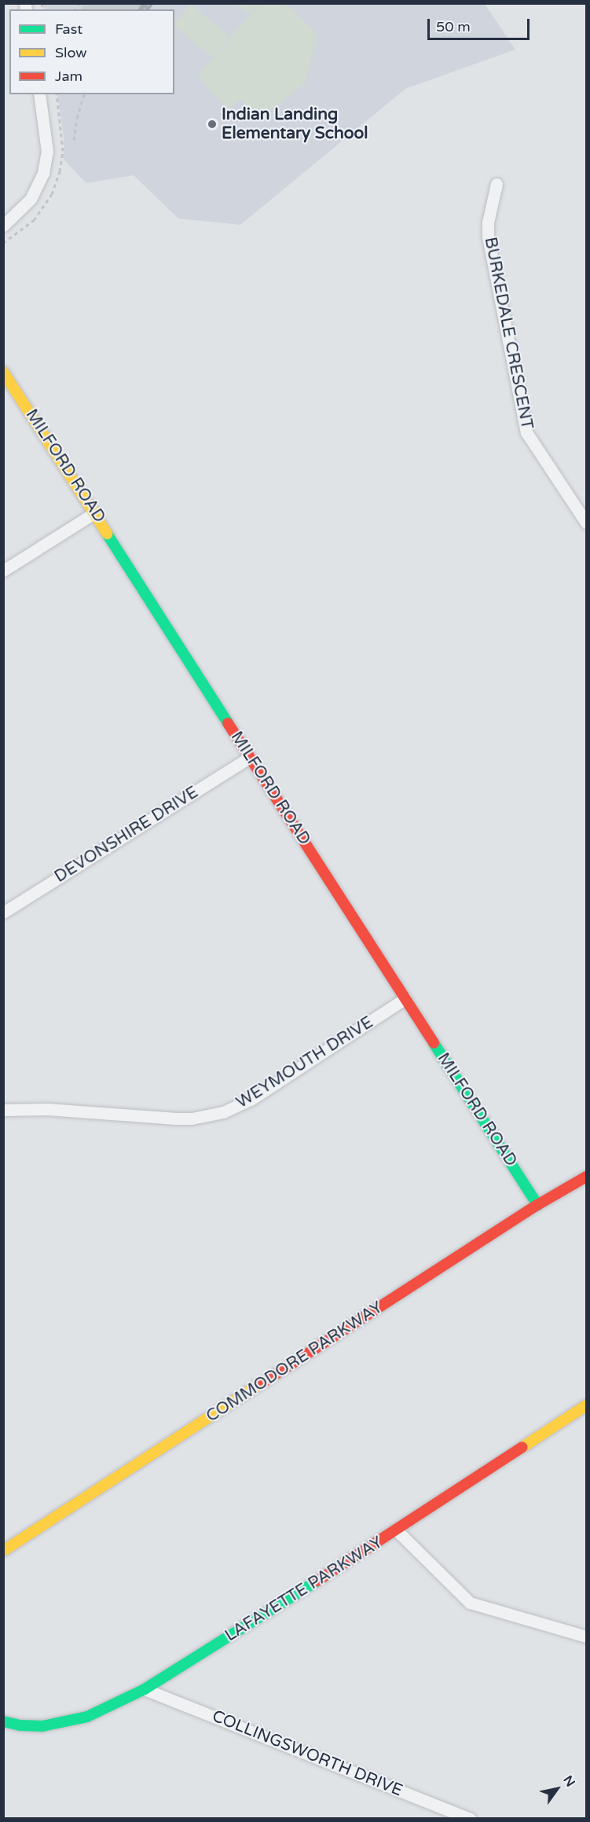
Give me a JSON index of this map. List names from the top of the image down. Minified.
{"streets":{"street":["BURKEDALE CRESCENT","MILFORD ROAD","DEVONSHIRE DRIVE","WEYMOUTH DRIVE","COMMODORE PARKWAY","LAFAYETTE PARKWAY","COLLINGSWORTH DRIVE"]},"crossings":[["MILFORD ROAD","DEVONSHIRE DRIVE"],["MILFORD ROAD","WEYMOUTH DRIVE"],["MILFORD ROAD","COMMODORE PARKWAY"],["LAFAYETTE PARKWAY","COLLINGSWORTH DRIVE"]],"places":["Indian Landing Elementary School"],"legend":["Fast","Slow","Jam"],"scale_bar":"50 m","north":"top right"}
